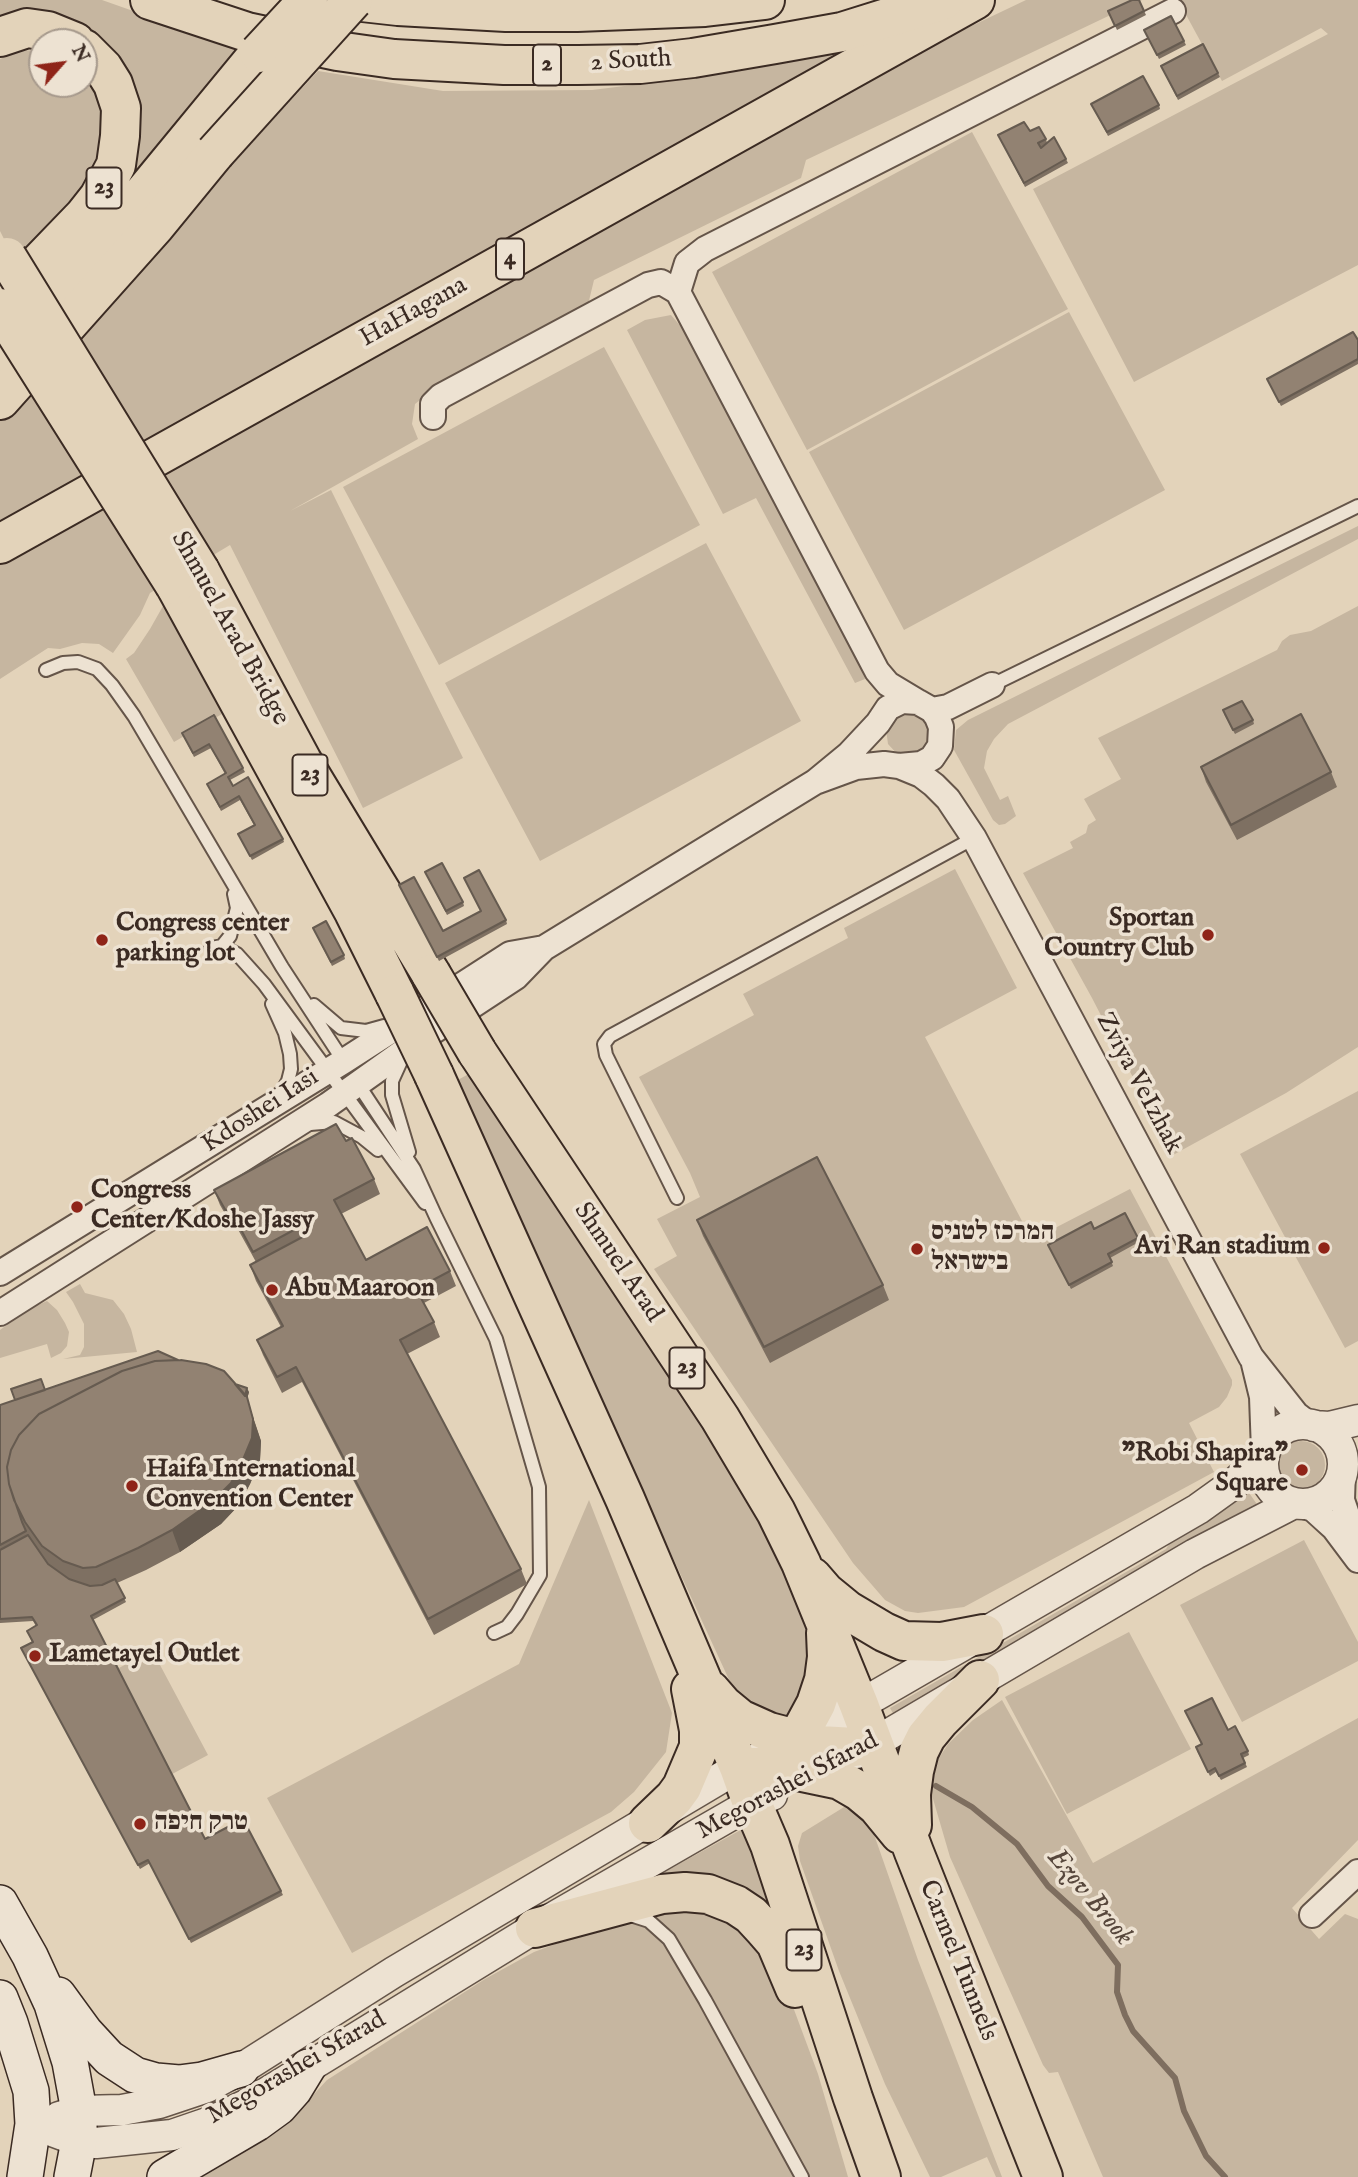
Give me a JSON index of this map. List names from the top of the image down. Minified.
{"streets":{"highway":["2 South","2","23","4","HaHagana","Shmuel Arad Bridge","Shmuel Arad","Carmel Tunnels"],"street":["Zviya VeIzhak","Kdoshei Iasi","Megorashei Sfarad"]},"crossings":[["23","Shmuel Arad Bridge"],["23","Kdoshei Iasi"],["23","Shmuel Arad"],["23","Megorashei Sfarad"],["23","Carmel Tunnels"],["Shmuel Arad Bridge","Kdoshei Iasi"],["Shmuel Arad Bridge","Shmuel Arad"],["Zviya VeIzhak","Kdoshei Iasi"],["Zviya VeIzhak","Megorashei Sfarad"],["Shmuel Arad","Megorashei Sfarad"],["Megorashei Sfarad","Carmel Tunnels"]],"water":["Ezov Brook"],"places":["Sportan Country Club","Congress center parking lot","Congress Center/Kdoshe Jassy","Avi Ran stadium","המרכז לטניס בישראל","Abu Maaroon","\"Robi Shapira\" Square","Haifa International Convention Center","Lametayel Outlet","טרק חיפה"],"north":"top right"}
